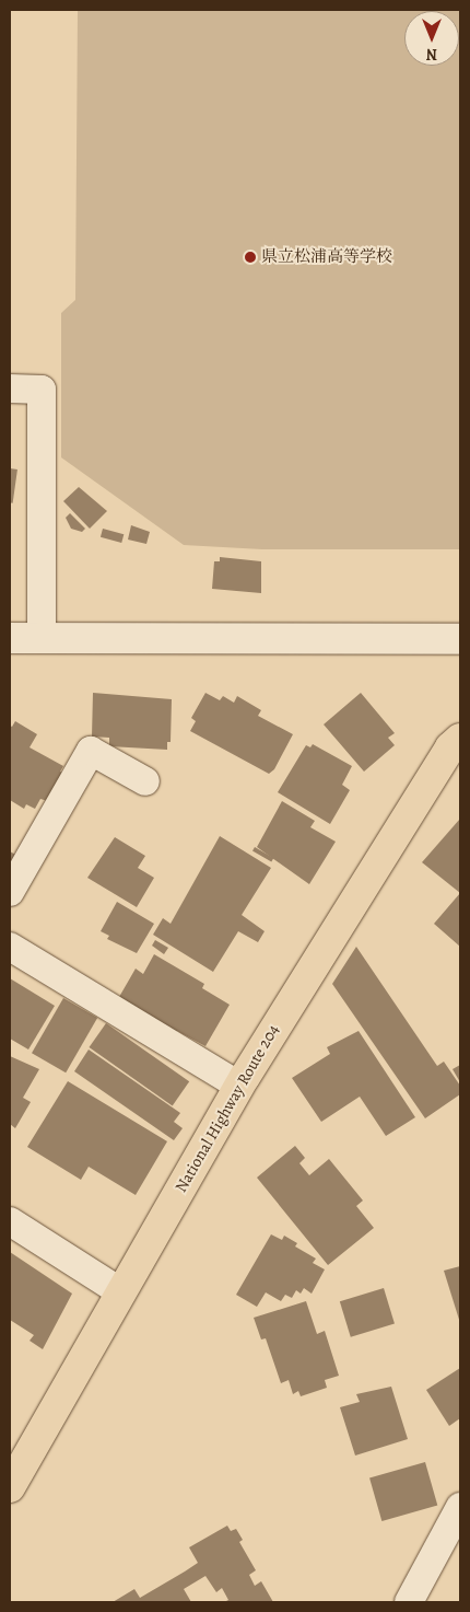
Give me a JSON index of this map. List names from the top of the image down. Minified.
{"streets":{"highway":["National Highway Route 204"]},"places":["県立松浦高等学校"],"north":"bottom"}
